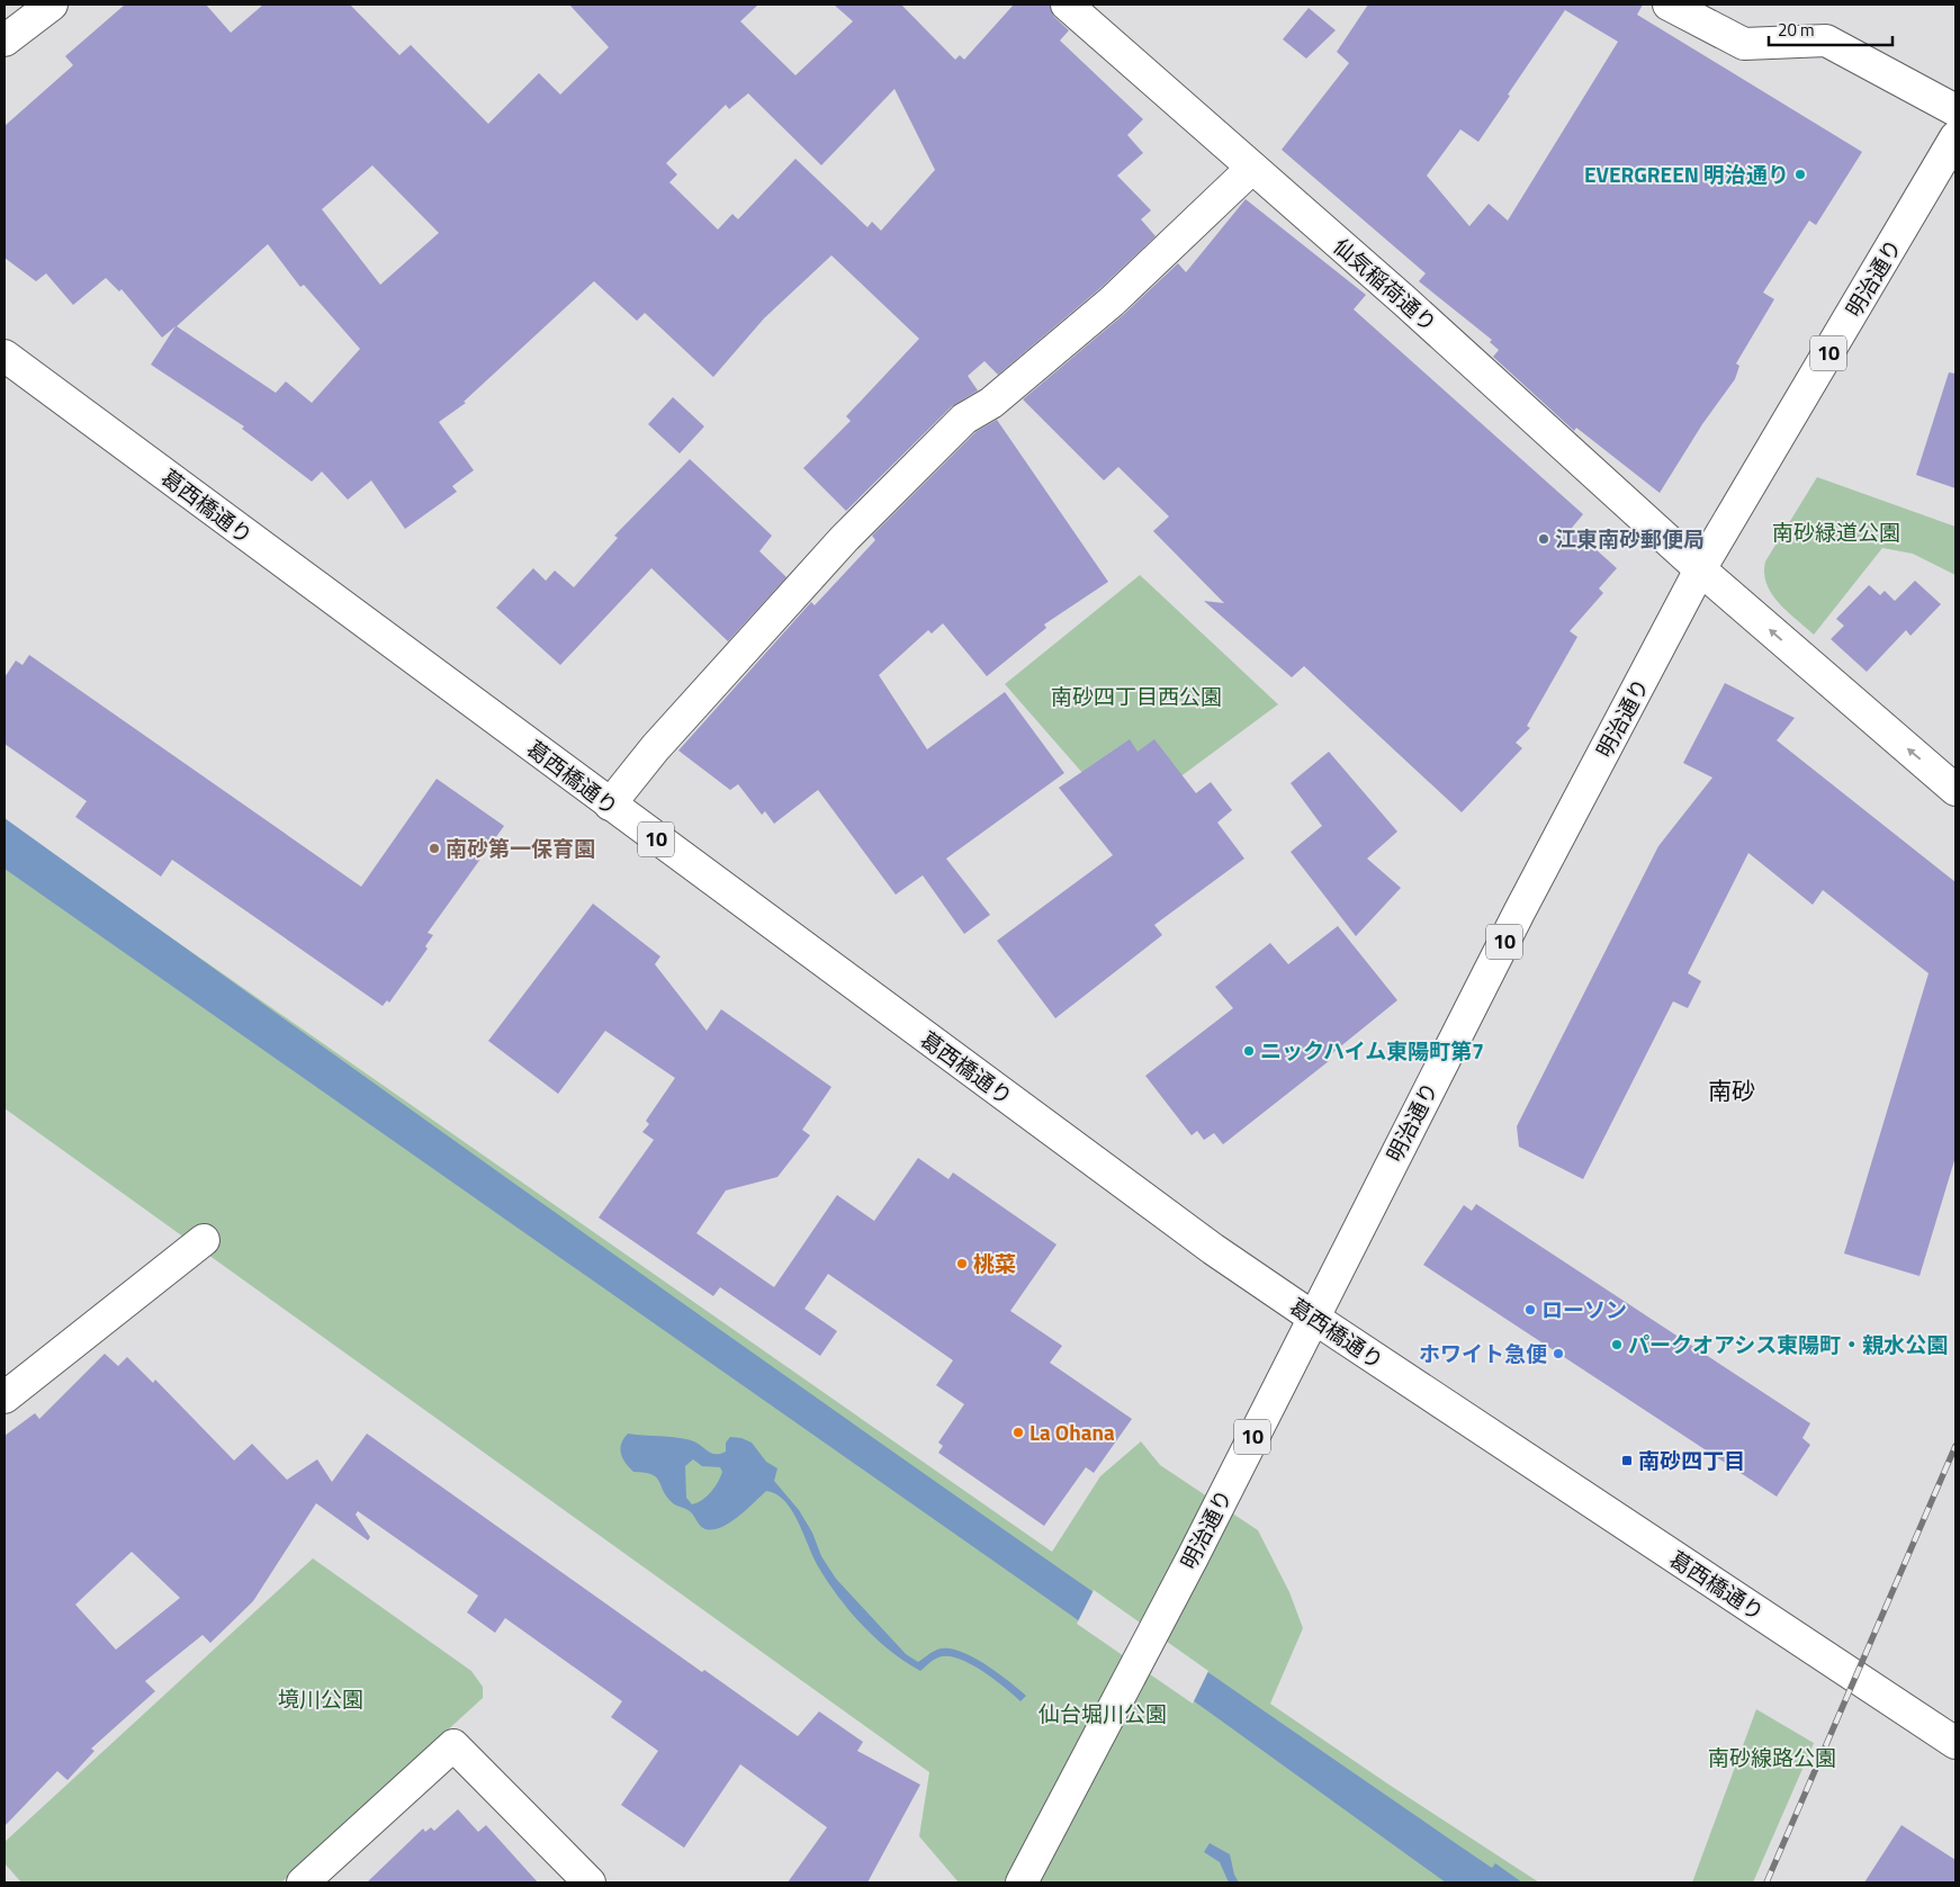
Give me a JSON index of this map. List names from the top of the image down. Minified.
{"streets":{"main road":["明治通り","仙気稲荷通り","10","葛西橋通り"]},"crossings":[["明治通り","仙気稲荷通り"],["明治通り","葛西橋通り"]],"districts":["南砂"],"parks":["南砂緑道公園","南砂四丁目西公園","境川公園","仙台堀川公園","南砂線路公園"],"places":{"other":["EVERGREEN 明治通り","江東南砂郵便局","南砂第一保育園","ニックハイム東陽町第7","桃菜","ローソン","パークオアシス東陽町・親水公園","ホワイト急便","La Ohana"],"transit":["南砂四丁目"]},"scale_bar":"20 m"}
